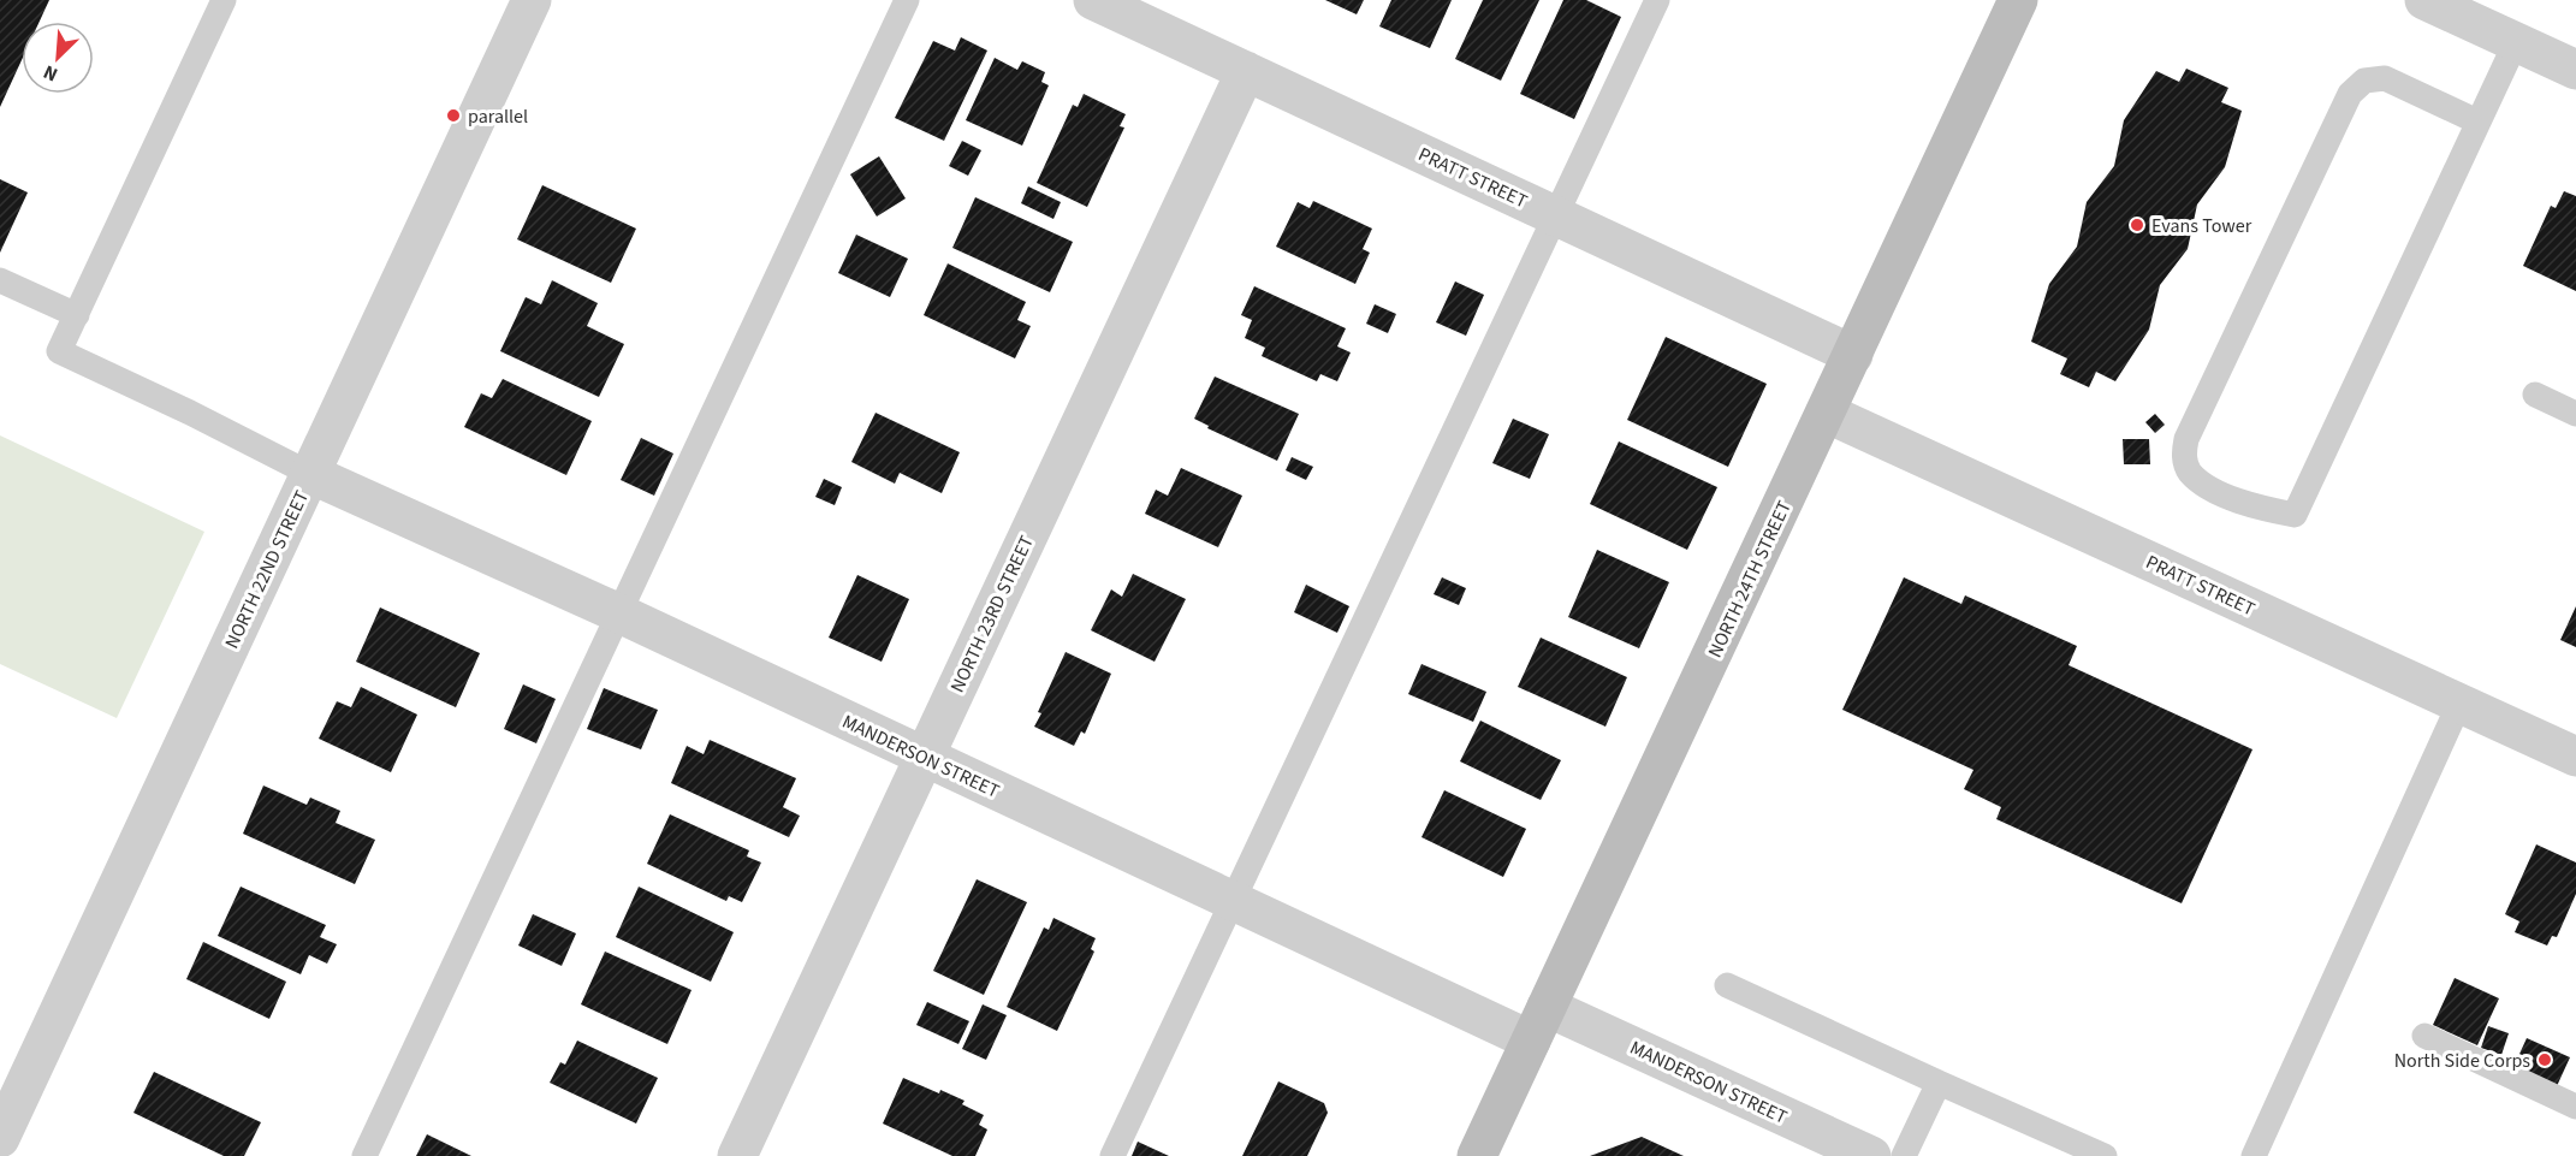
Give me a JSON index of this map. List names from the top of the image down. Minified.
{"streets":{"main road":["NORTH 24TH STREET"],"street":["PRATT STREET","NORTH 22ND STREET","NORTH 23RD STREET","MANDERSON STREET"]},"crossings":[["PRATT STREET","NORTH 24TH STREET"],["PRATT STREET","NORTH 23RD STREET"],["NORTH 22ND STREET","MANDERSON STREET"],["NORTH 24TH STREET","MANDERSON STREET"],["NORTH 23RD STREET","MANDERSON STREET"]],"places":["parallel","Evans Tower","North Side Corps"],"north":"bottom left"}
